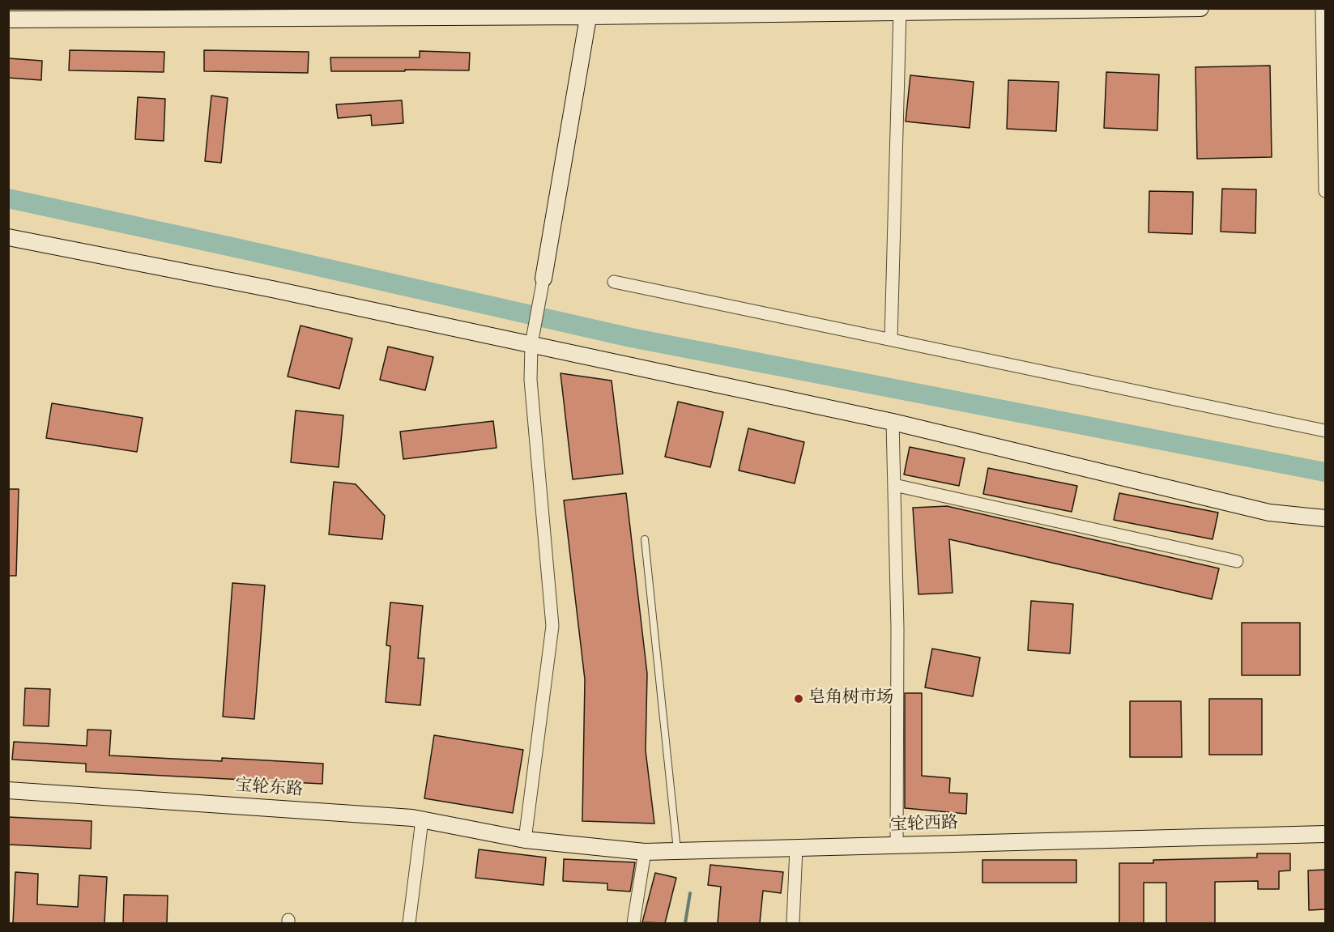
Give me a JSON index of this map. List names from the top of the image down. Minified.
{"streets":{"street":["宝轮东路","宝轮西路"]},"crossings":[["宝轮东路","宝轮西路"]],"places":["皂角树市场"]}
